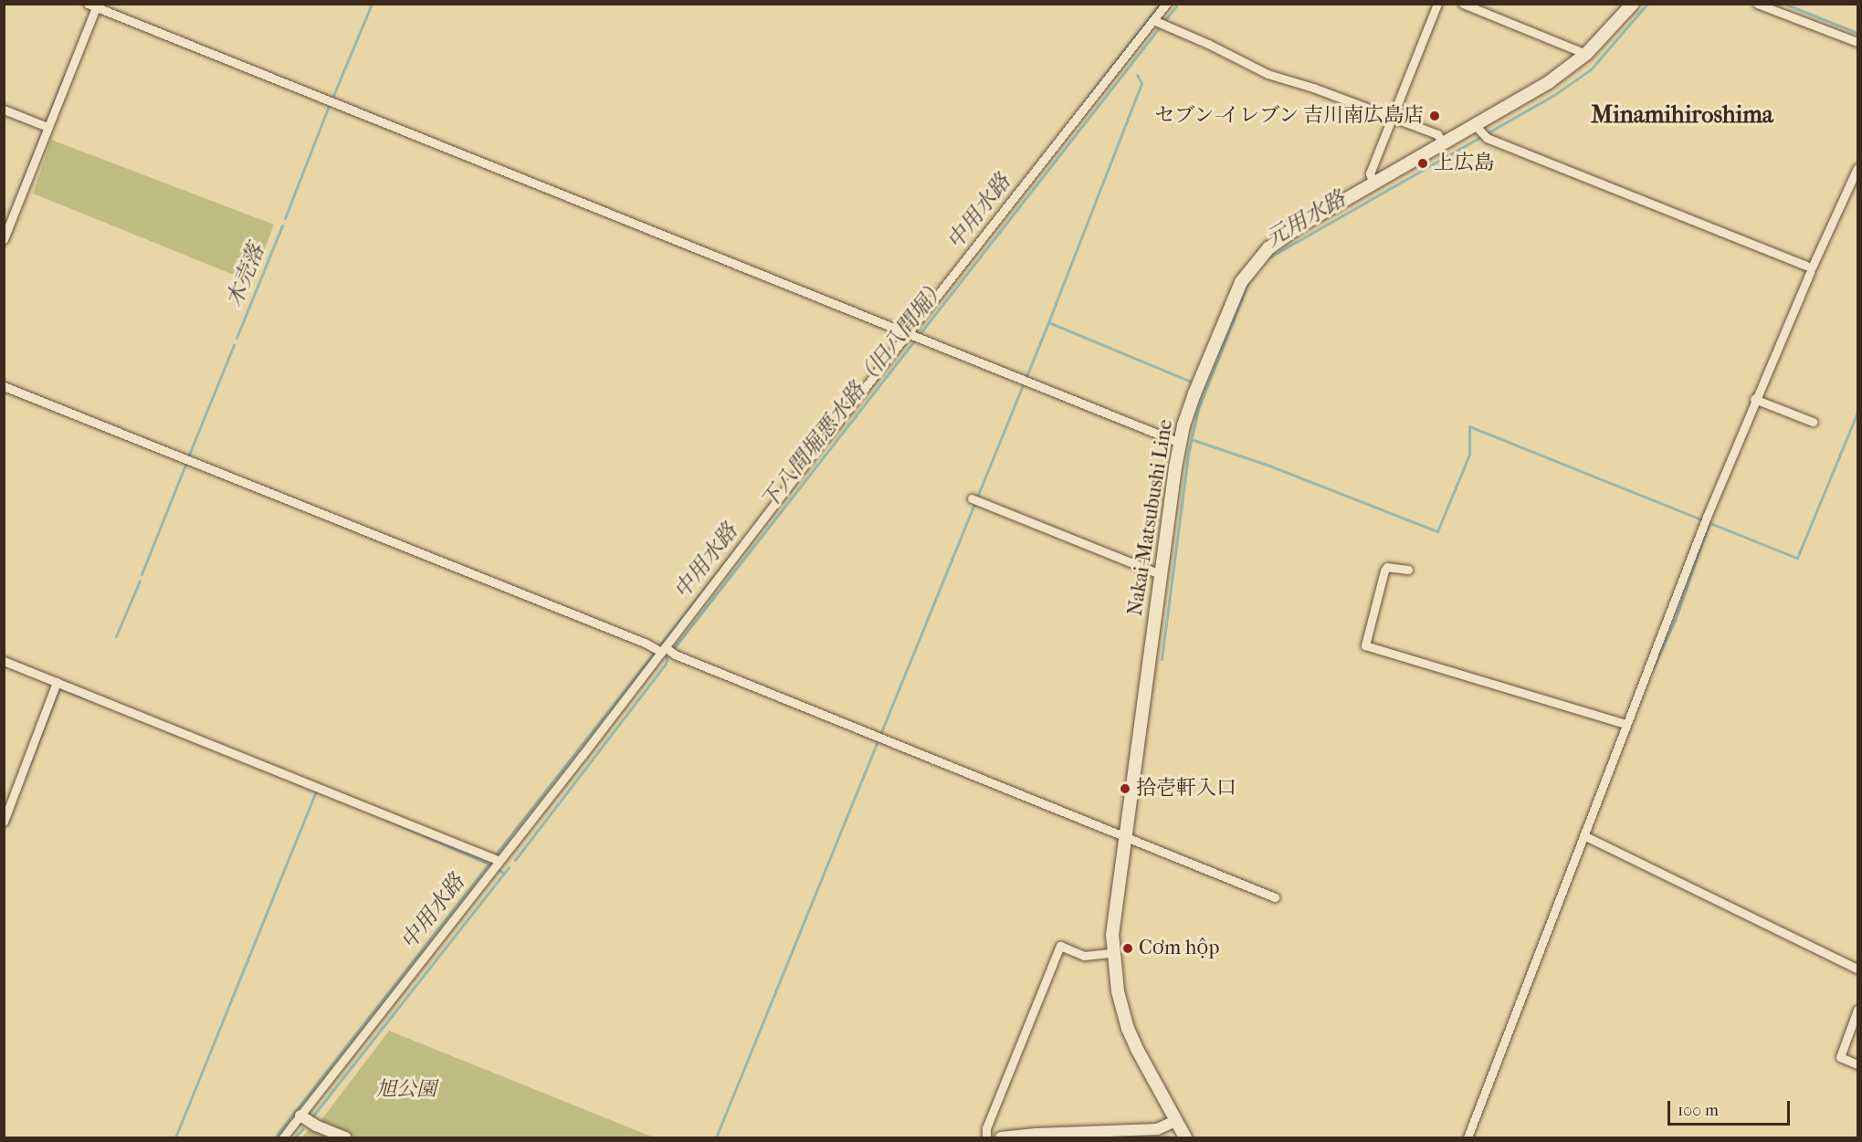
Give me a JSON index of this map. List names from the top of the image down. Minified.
{"streets":{"main road":["Nakai-Matsubushi Line"]},"districts":["Minamihiroshima"],"water":["中用水路","元用水路","木売落","下八間堀悪水路（旧八間堀）"],"parks":["旭公園"],"places":["セブン-イレブン 吉川南広島店","上広島","拾壱軒入口","Cơm hộp"],"scale_bar":"100 m"}
